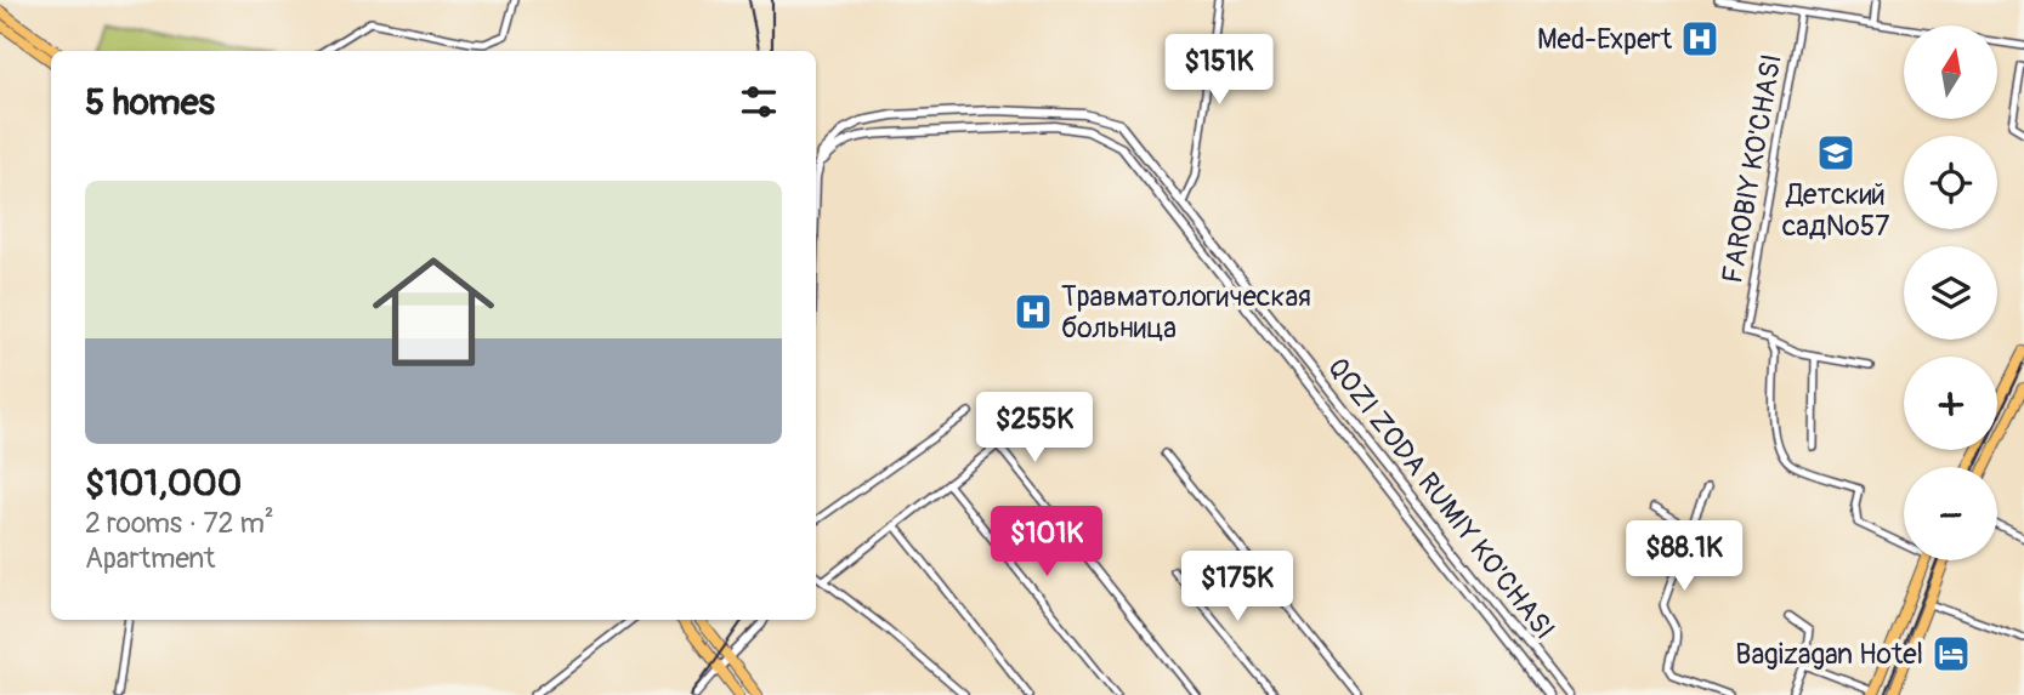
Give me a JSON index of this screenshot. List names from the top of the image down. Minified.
{"streets":{"street":["FAROBIY KO'CHASI","QOZI ZODA RUMIY KO'CHASI"]},"places":{"hospital":["Med-Expert","Травматологическая больница"],"school or university":["Детский сад№57"],"hotel":["Bagizagan Hotel"]},"north":"top","page":{"map_buttons":["+","−"],"price":["$151K","$255K","$101K","$88.1K","$175K"],"heading":"5 homes","list":[{"name":"$101,000","note":"2 rooms · 72 m² · Apartment"}]}}
